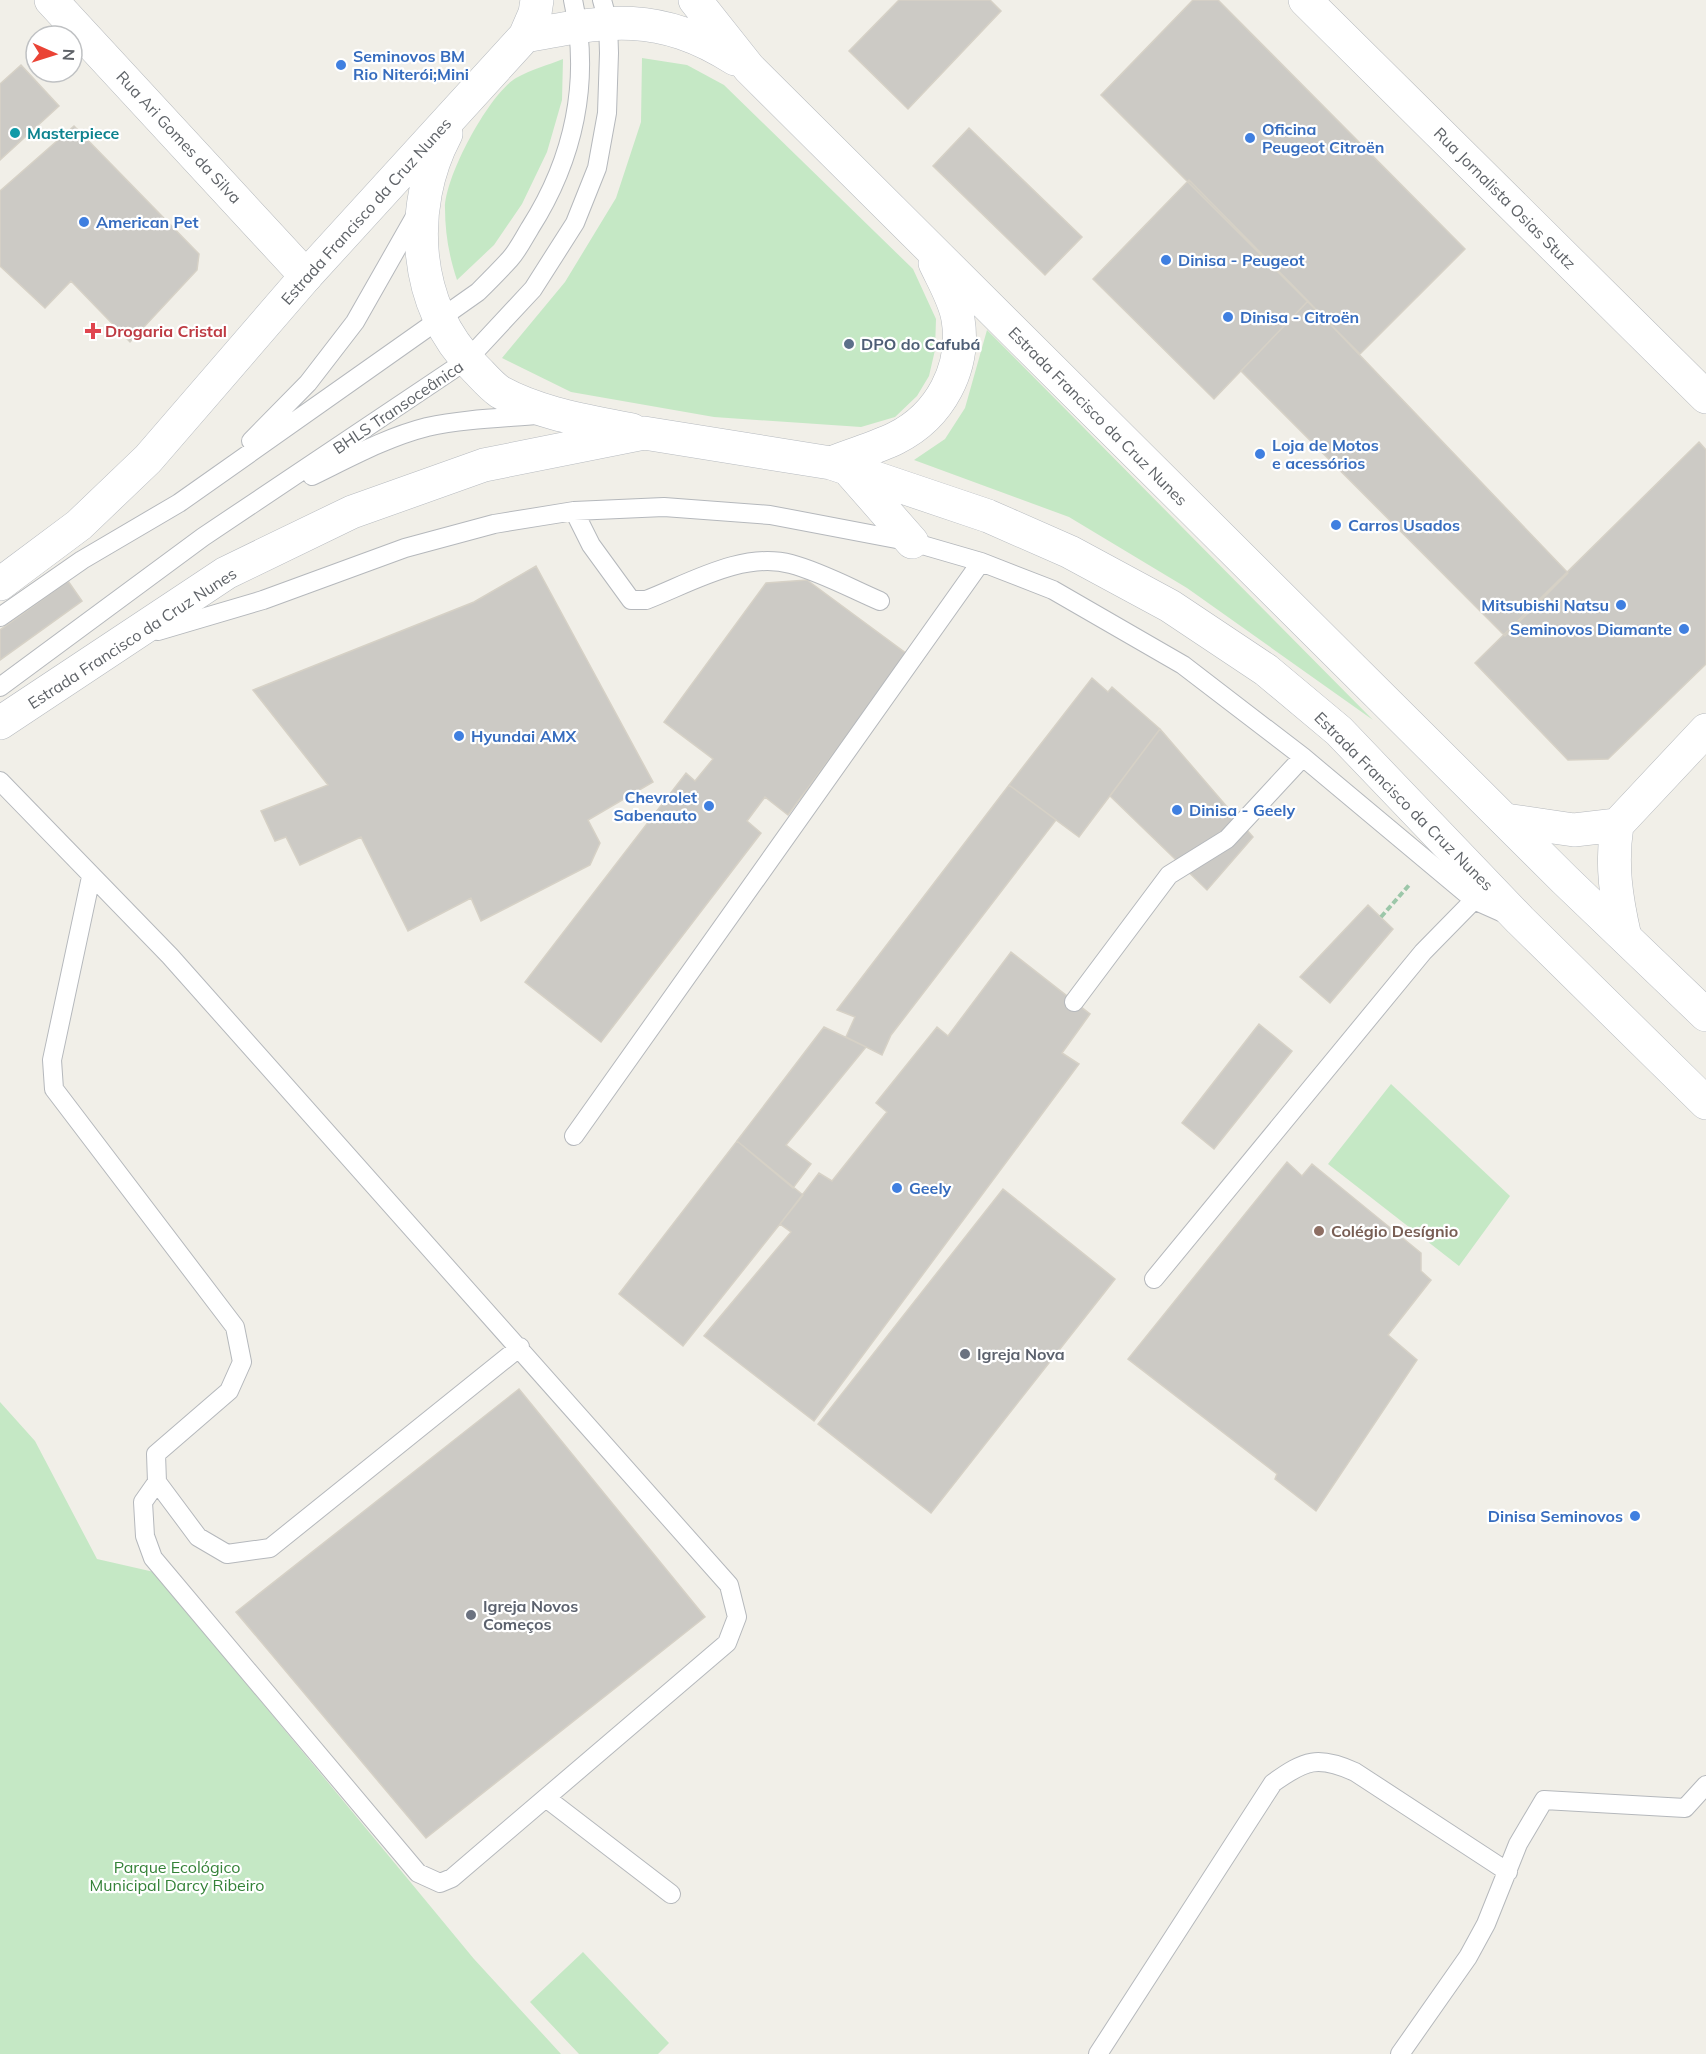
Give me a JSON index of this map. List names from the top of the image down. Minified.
{"streets":{"main road":["Rua Ari Gomes da Silva","Rua Jornalista Osias Stutz","Estrada Francisco da Cruz Nunes"],"lane":["BHLS Transoceânica"]},"crossings":[["Rua Ari Gomes da Silva","Estrada Francisco da Cruz Nunes"]],"parks":["Parque Ecológico Municipal Darcy Ribeiro"],"places":{"other":["Seminovos BM Rio Niterói;Mini","Masterpiece","Oficina Peugeot Citroën","American Pet","Dinisa - Peugeot","Dinisa - Citroën","DPO do Cafubá","Loja de Motos e acessórios","Carros Usados","Mitsubishi Natsu","Seminovos Diamante","Hyundai AMX","Chevrolet Sabenauto","Dinisa - Geely","Geely","Colégio Desígnio","Igreja Nova","Dinisa Seminovos","Igreja Novos Começos"],"health":["Drogaria Cristal"]},"north":"right"}
